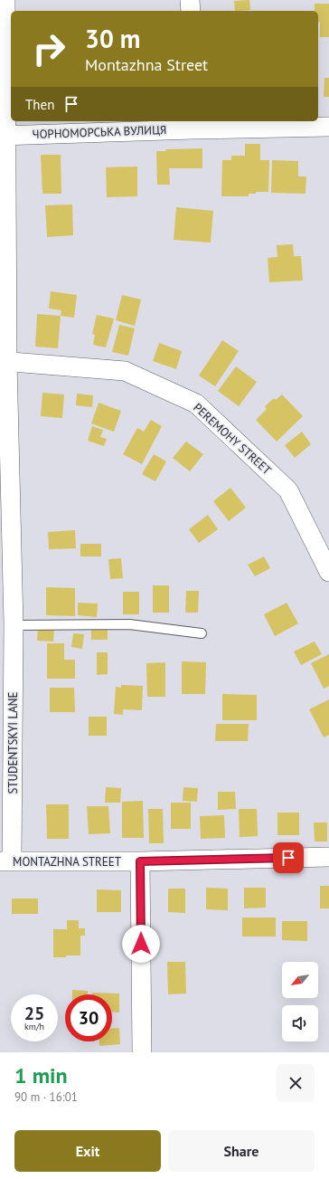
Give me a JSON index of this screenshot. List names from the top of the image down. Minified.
{"streets":{"street":["ЧОРНОМОРСЬКА ВУЛИЦЯ","PEREMOHY STREET","STUDENTSKYI LANE","MONTAZHNA STREET"]},"crossings":[["ЧОРНОМОРСЬКА ВУЛИЦЯ","STUDENTSKYI LANE"],["PEREMOHY STREET","STUDENTSKYI LANE"],["STUDENTSKYI LANE","MONTAZHNA STREET"]],"north":"bottom left","page":{"turn":["30 m","Montazhna Street"],"then":"Then","speed":"25 km/h","limit":"30","heading":["1 min","90 m · 16:01"],"buttons":["Exit","Share"]}}
